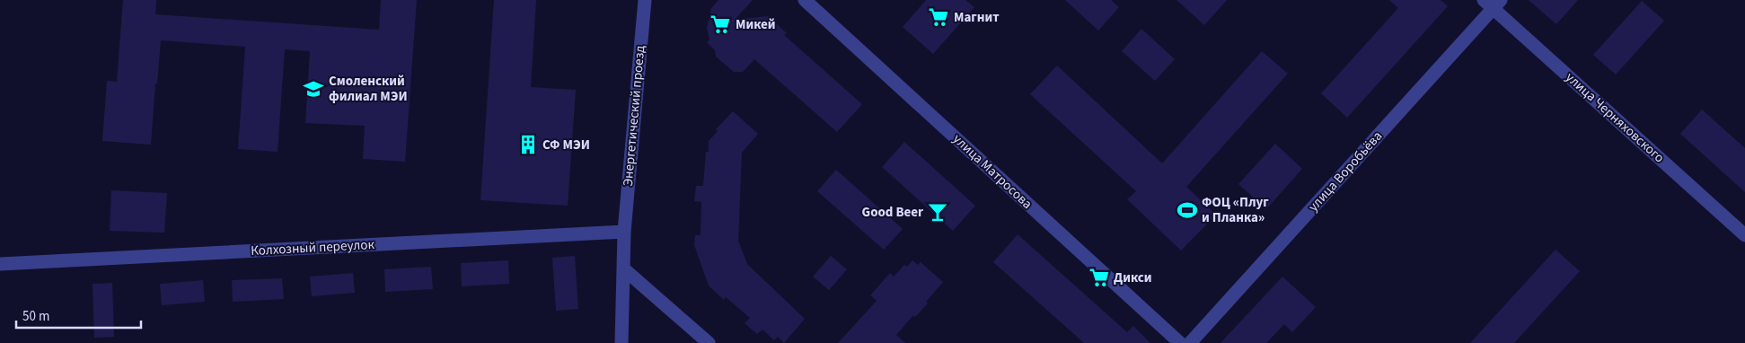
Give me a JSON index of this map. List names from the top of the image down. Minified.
{"streets":{"street":["Энергетический проезд","улица Черняховского","улица Матросова","улица Воробьёва","Колхозный переулок"]},"crossings":[["Энергетический проезд","Колхозный переулок"],["улица Черняховского","улица Воробьёва"]],"places":{"supermarket":["Магнит","Микей","Дикси"],"school or university":["Смоленский филиал МЭИ"],"building":["СФ МЭИ"],"sports":["ФОЦ «Плуг и Планка»"],"bar":["Good Beer"]},"scale_bar":"50 m"}
